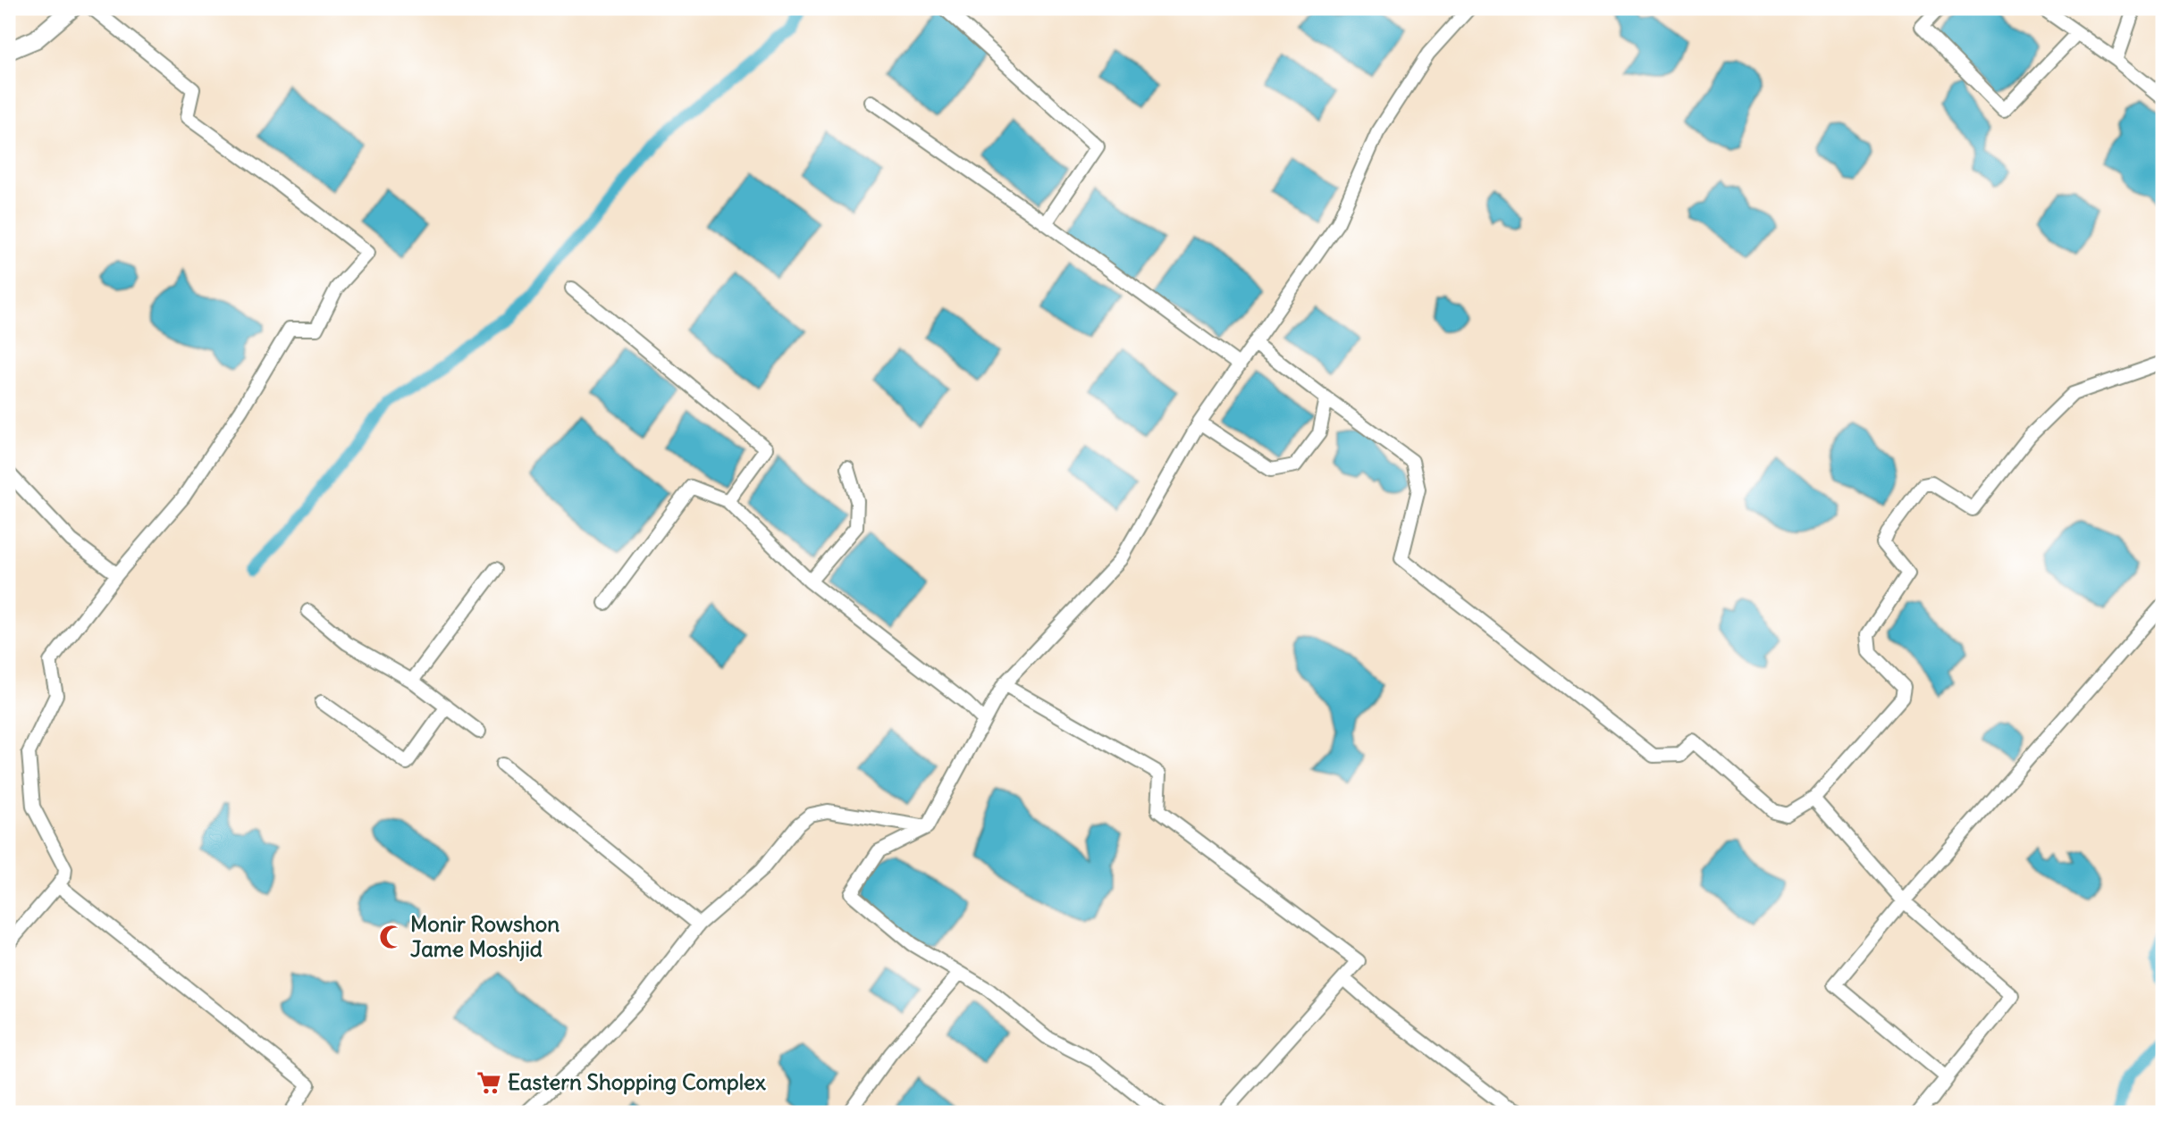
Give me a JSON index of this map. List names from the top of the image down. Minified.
{"places":{"mosque":["Monir Rowshon Jame Moshjid"],"supermarket":["Eastern Shopping Complex"]}}
